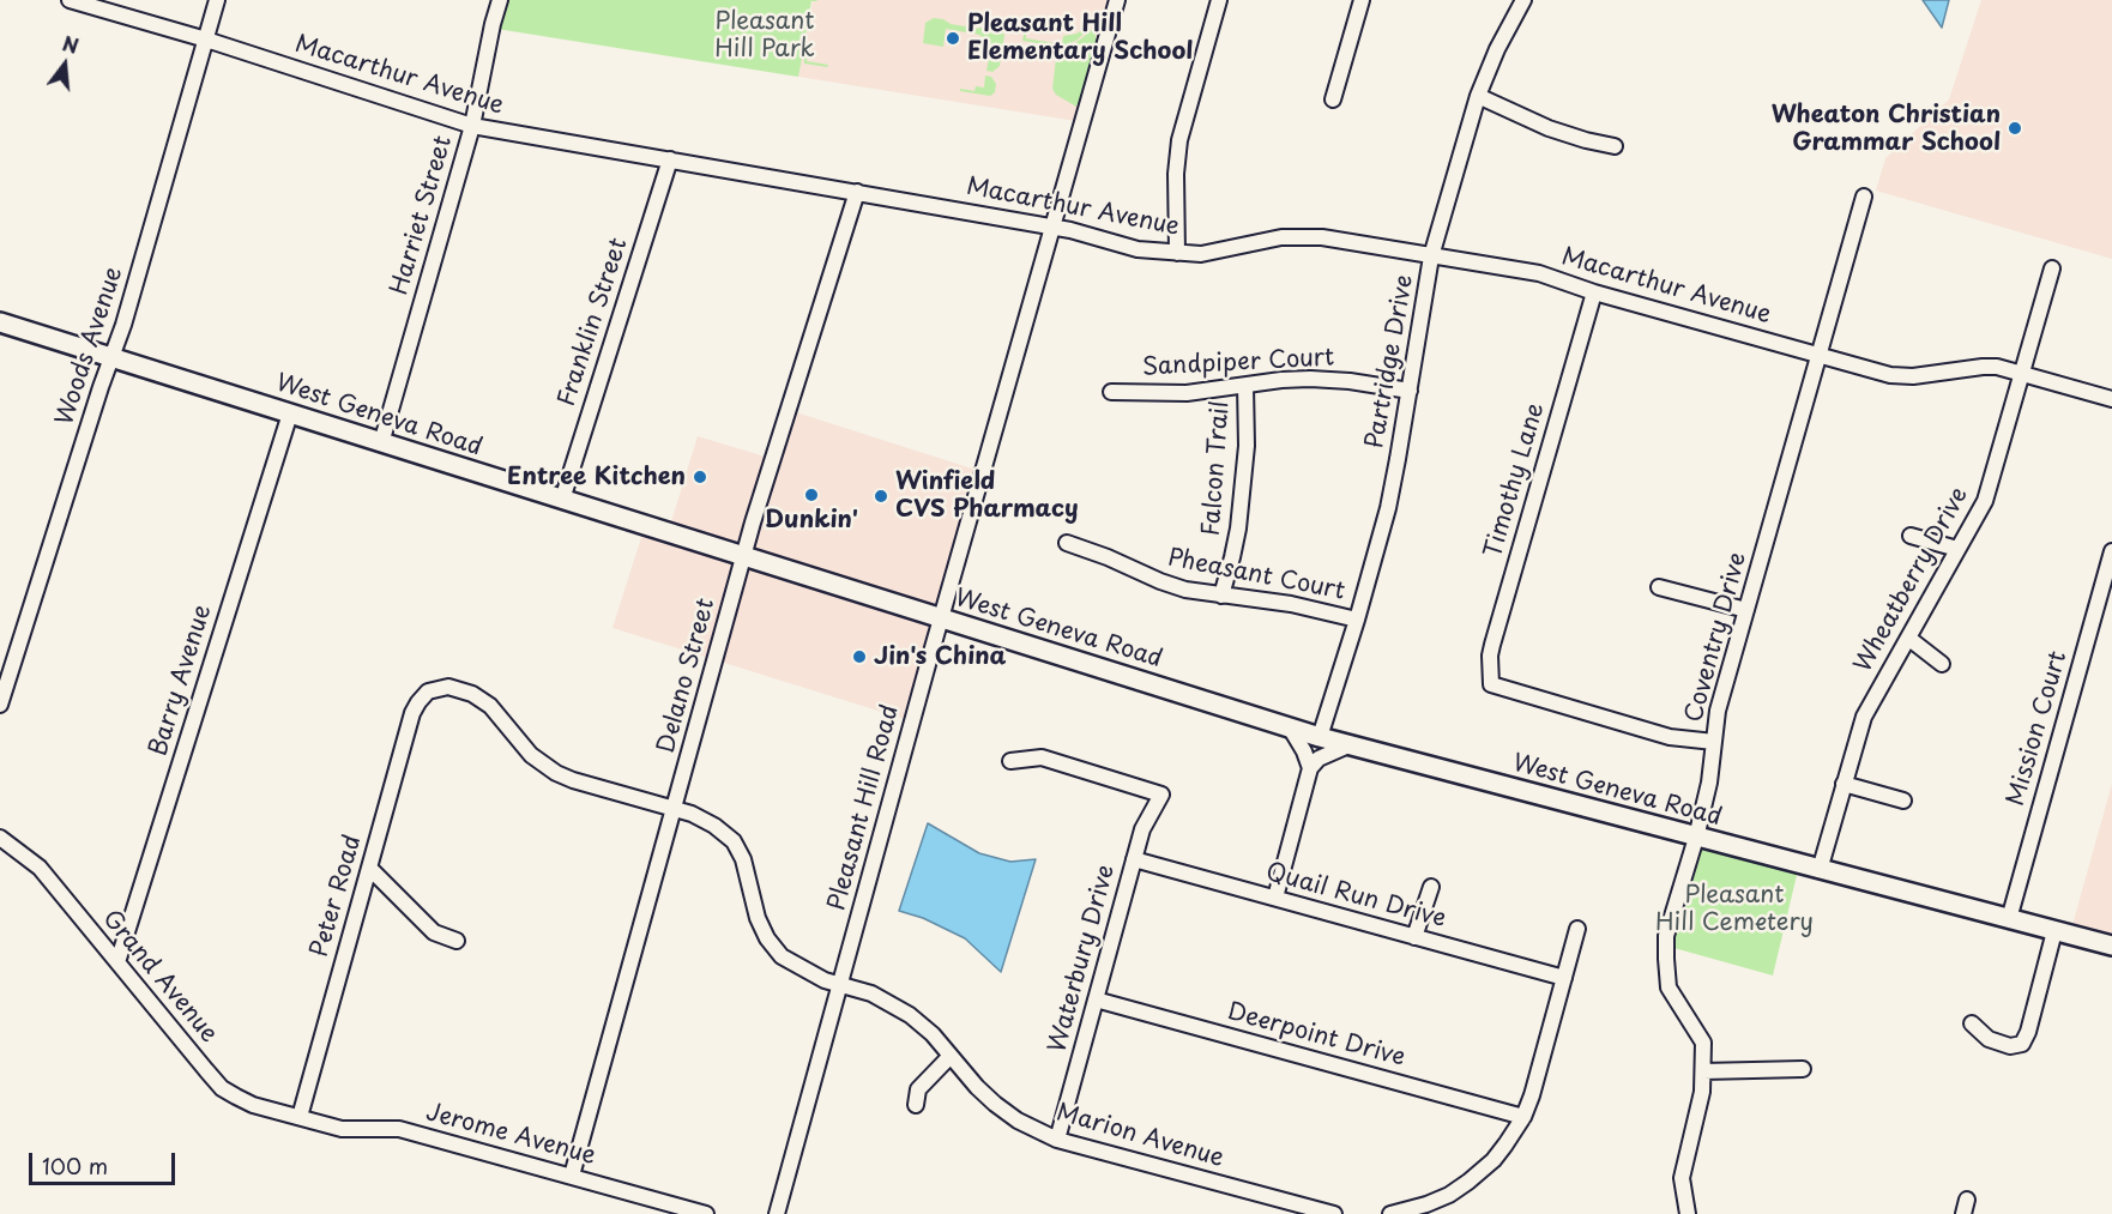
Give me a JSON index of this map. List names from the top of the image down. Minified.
{"streets":{"main road":["West Geneva Road"],"street":["Macarthur Avenue","Harriet Street","Franklin Street","Woods Avenue","Partridge Drive","Sandpiper Court","Falcon Trail","Timothy Lane","Pheasant Court","Wheatberry Drive","Coventry Drive","Delano Street","Barry Avenue","Mission Court","Pleasant Hill Road","Peter Road","Quail Run Drive","Waterbury Drive","Grand Avenue","Deerpoint Drive","Jerome Avenue","Marion Avenue"]},"crossings":[["Macarthur Avenue","Harriet Street"],["Macarthur Avenue","Franklin Street"],["Macarthur Avenue","Woods Avenue"],["Macarthur Avenue","Partridge Drive"],["Macarthur Avenue","Timothy Lane"],["Macarthur Avenue","Wheatberry Drive"],["Macarthur Avenue","Coventry Drive"],["Macarthur Avenue","Delano Street"],["Macarthur Avenue","Pleasant Hill Road"],["Harriet Street","West Geneva Road"],["Franklin Street","West Geneva Road"],["Woods Avenue","West Geneva Road"],["Partridge Drive","Sandpiper Court"],["Partridge Drive","West Geneva Road"],["Partridge Drive","Pheasant Court"],["Sandpiper Court","Falcon Trail"],["West Geneva Road","Wheatberry Drive"],["West Geneva Road","Coventry Drive"],["West Geneva Road","Delano Street"],["West Geneva Road","Barry Avenue"],["West Geneva Road","Mission Court"],["West Geneva Road","Pleasant Hill Road"],["Falcon Trail","Pheasant Court"],["Timothy Lane","Coventry Drive"],["Delano Street","Jerome Avenue"],["Delano Street","Marion Avenue"],["Barry Avenue","Grand Avenue"],["Pleasant Hill Road","Marion Avenue"],["Peter Road","Grand Avenue"],["Peter Road","Jerome Avenue"],["Peter Road","Marion Avenue"],["Quail Run Drive","Waterbury Drive"],["Waterbury Drive","Deerpoint Drive"],["Waterbury Drive","Marion Avenue"],["Grand Avenue","Jerome Avenue"]],"parks":["Pleasant Hill Park","Pleasant Hill Cemetery"],"places":["Pleasant Hill Elementary School","Wheaton Christian Grammar School","Entree Kitchen","Dunkin'","Winfield CVS Pharmacy","Jin's China"],"scale_bar":"100 m","north":"top"}
